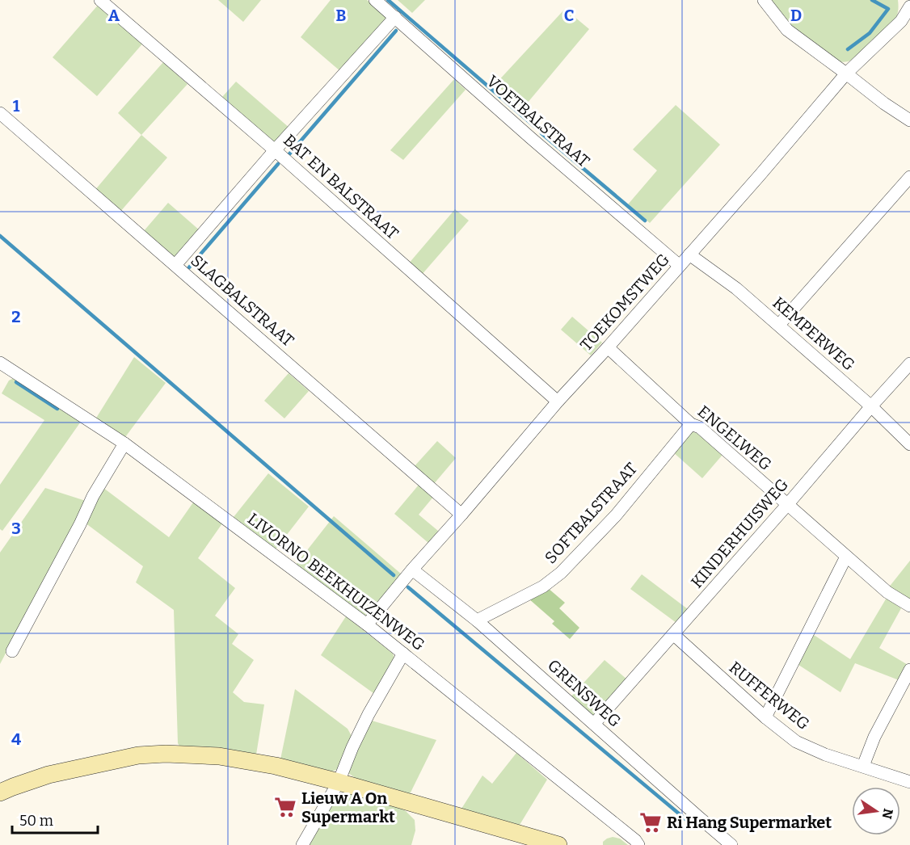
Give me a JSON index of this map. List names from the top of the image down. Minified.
{"streets":{"street":["VOETBALSTRAAT","BAT EN BALSTRAAT","SLAGBALSTRAAT","TOEKOMSTWEG","KEMPERWEG","ENGELWEG","SOFTBALSTRAAT","KINDERHUISWEG","LIVORNO BEEKHUIZENWEG","GRENSWEG","RUFFERWEG"]},"crossings":[["VOETBALSTRAAT","TOEKOMSTWEG"],["BAT EN BALSTRAAT","TOEKOMSTWEG"],["SLAGBALSTRAAT","TOEKOMSTWEG"],["TOEKOMSTWEG","KEMPERWEG"],["TOEKOMSTWEG","ENGELWEG"],["TOEKOMSTWEG","LIVORNO BEEKHUIZENWEG"],["TOEKOMSTWEG","GRENSWEG"],["KEMPERWEG","KINDERHUISWEG"],["ENGELWEG","SOFTBALSTRAAT"],["ENGELWEG","KINDERHUISWEG"],["SOFTBALSTRAAT","GRENSWEG"],["KINDERHUISWEG","GRENSWEG"],["KINDERHUISWEG","RUFFERWEG"]],"places":{"supermarket":["Lieuw A On Supermarkt","Ri Hang Supermarket"]},"scale_bar":"50 m","north":"right","grid":{"columns":["A","B","C","D"],"rows":["1","2","3","4"]}}
